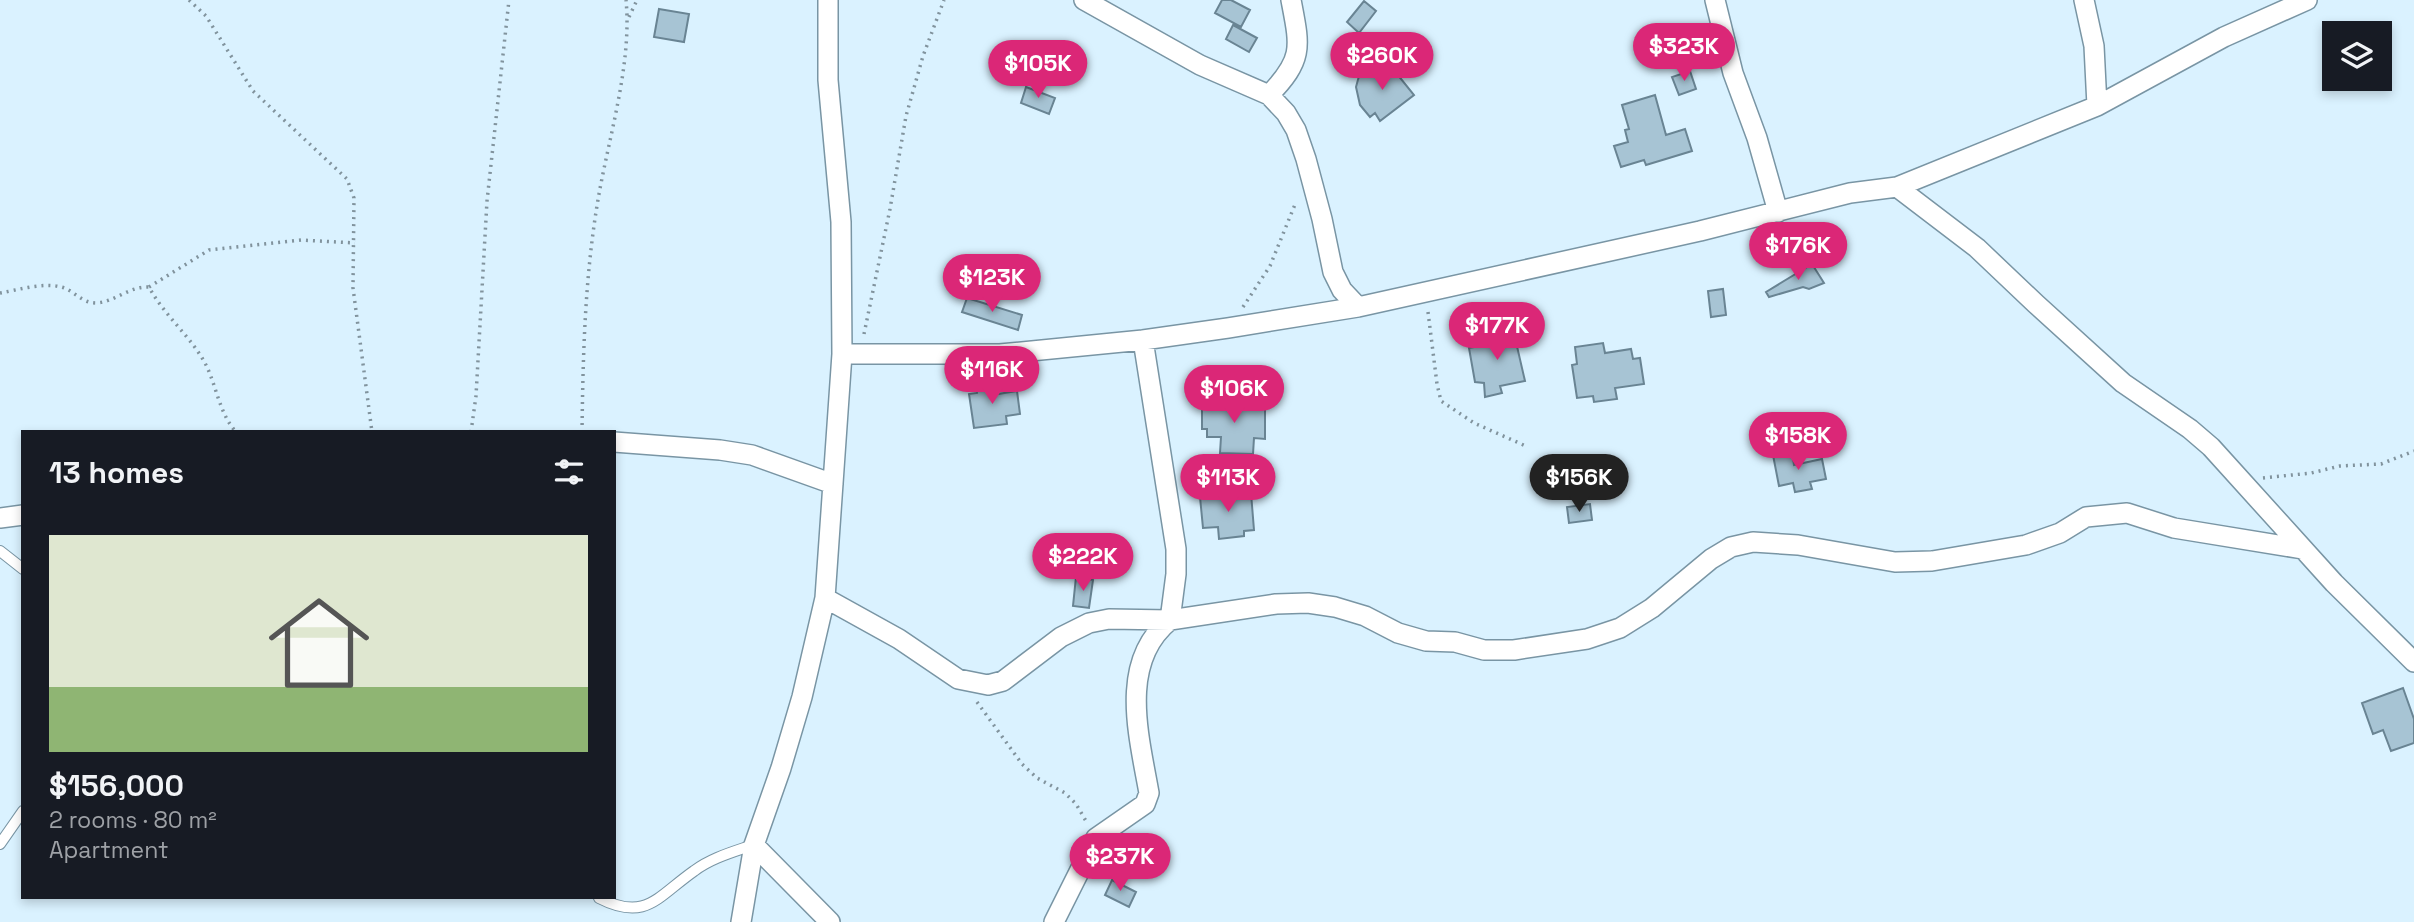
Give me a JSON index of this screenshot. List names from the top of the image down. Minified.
{"page":{"price":["$323K","$260K","$105K","$176K","$123K","$177K","$116K","$106K","$158K","$113K","$156K","$222K","$237K"],"heading":"13 homes","list":[{"name":"$156,000","note":"2 rooms · 80 m² · Apartment"}]}}
